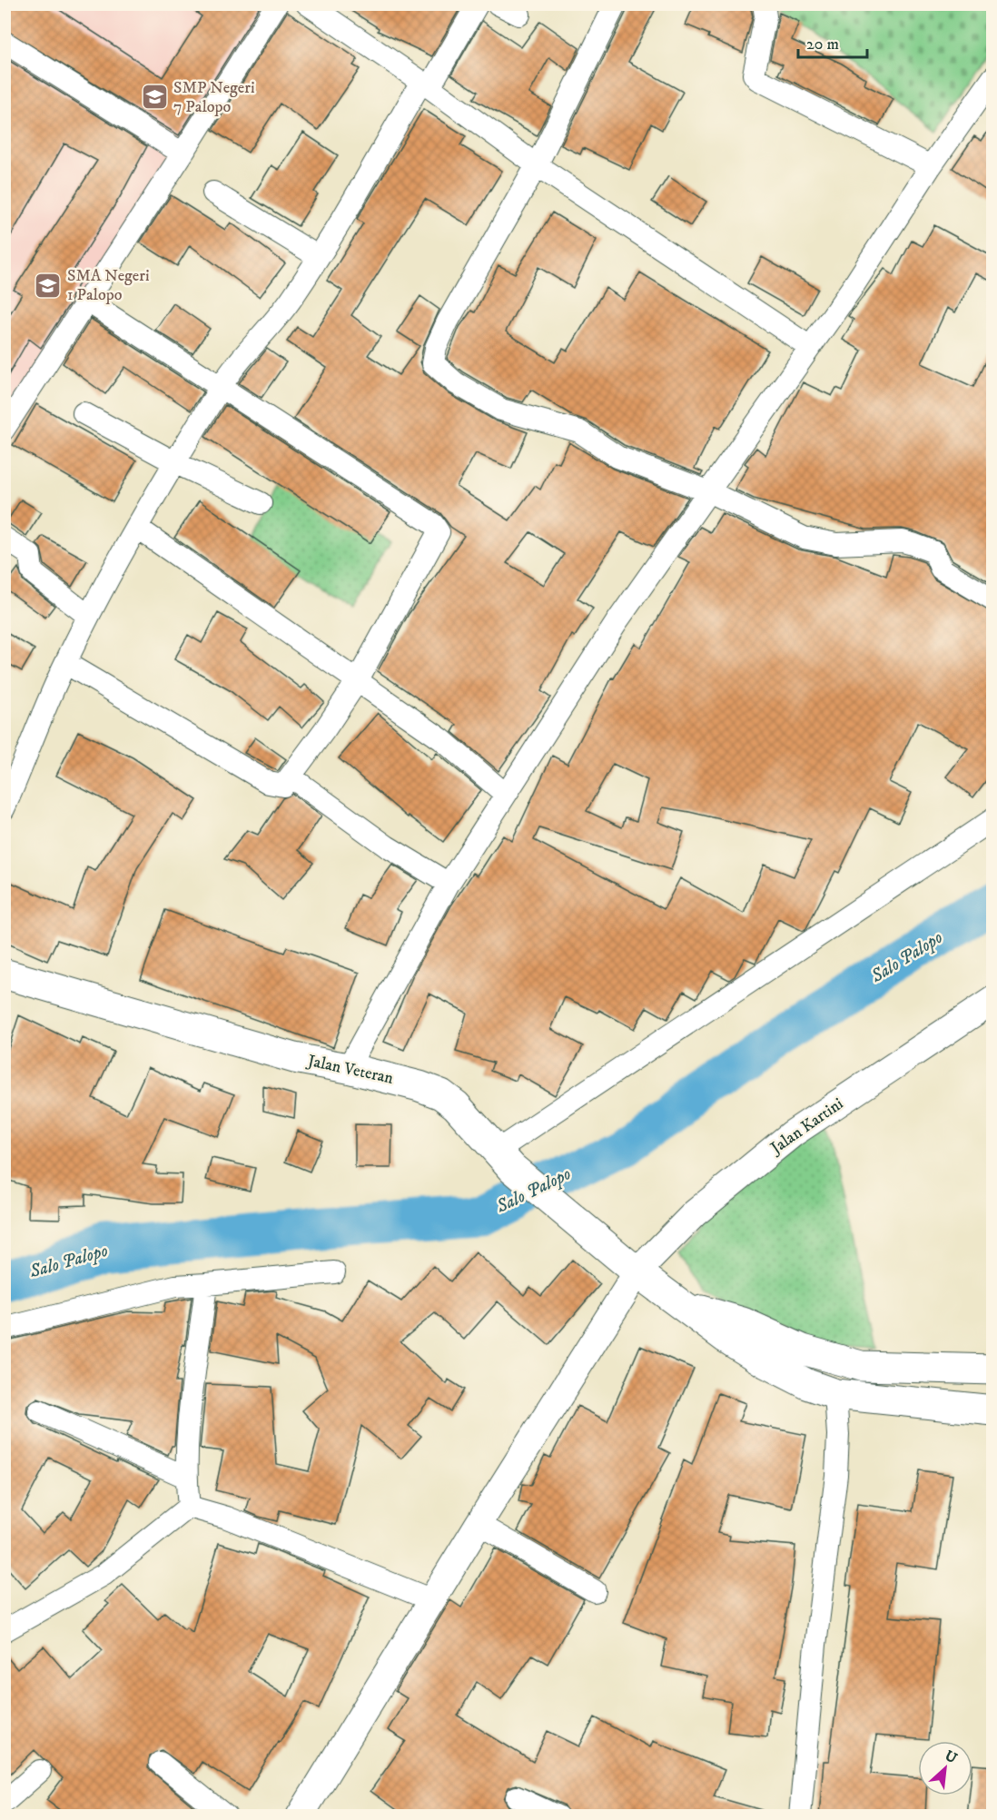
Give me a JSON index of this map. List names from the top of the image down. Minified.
{"streets":{"highway":["Jalan Veteran"],"street":["Jalan Kartini"]},"crossings":[["Jalan Veteran","Jalan Kartini"]],"water":["Salo Palopo"],"places":{"school or university":["SMP Negeri 7 Palopo","SMA Negeri 1 Palopo"]},"scale_bar":"20 m","north":"top right"}
